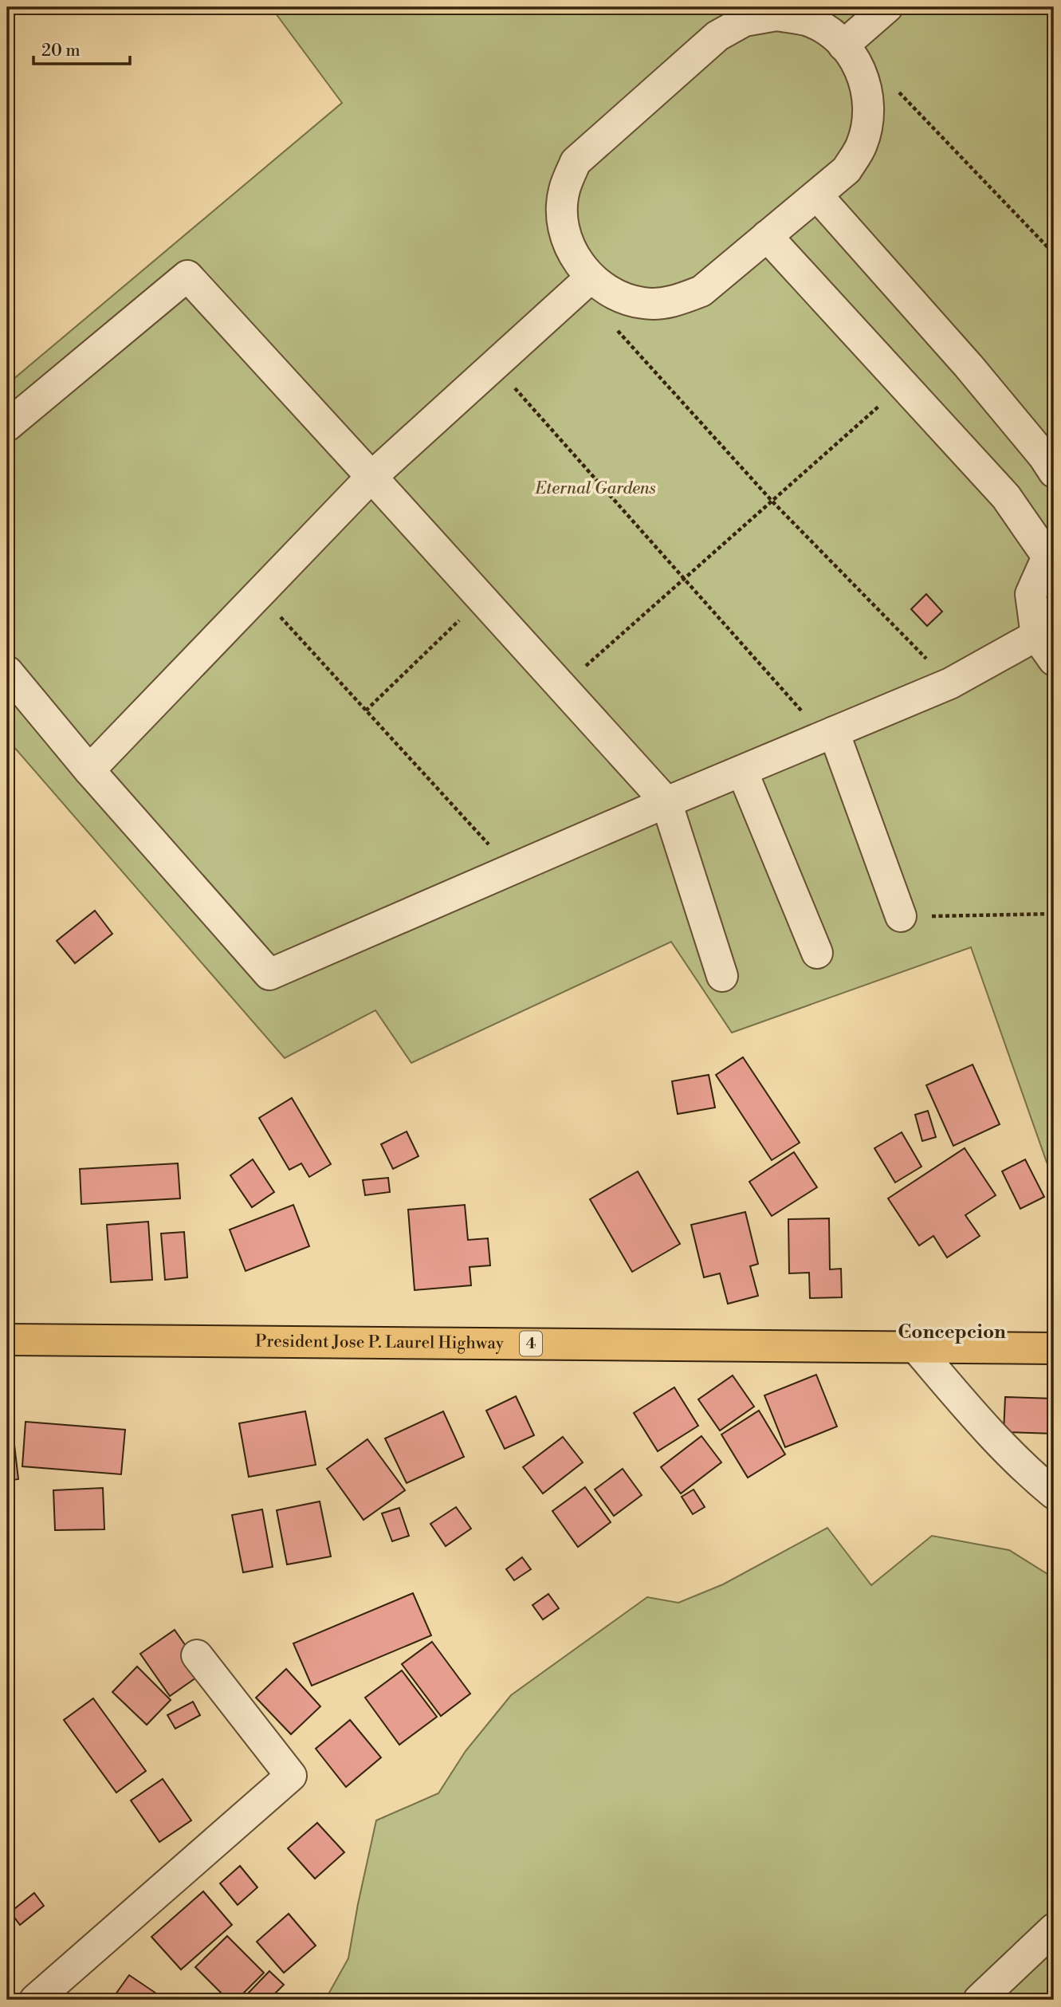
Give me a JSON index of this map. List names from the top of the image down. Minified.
{"streets":{"highway":["President Jose P. Laurel Highway","4"]},"districts":["Concepcion"],"parks":["Eternal Gardens"],"scale_bar":"20 m"}
